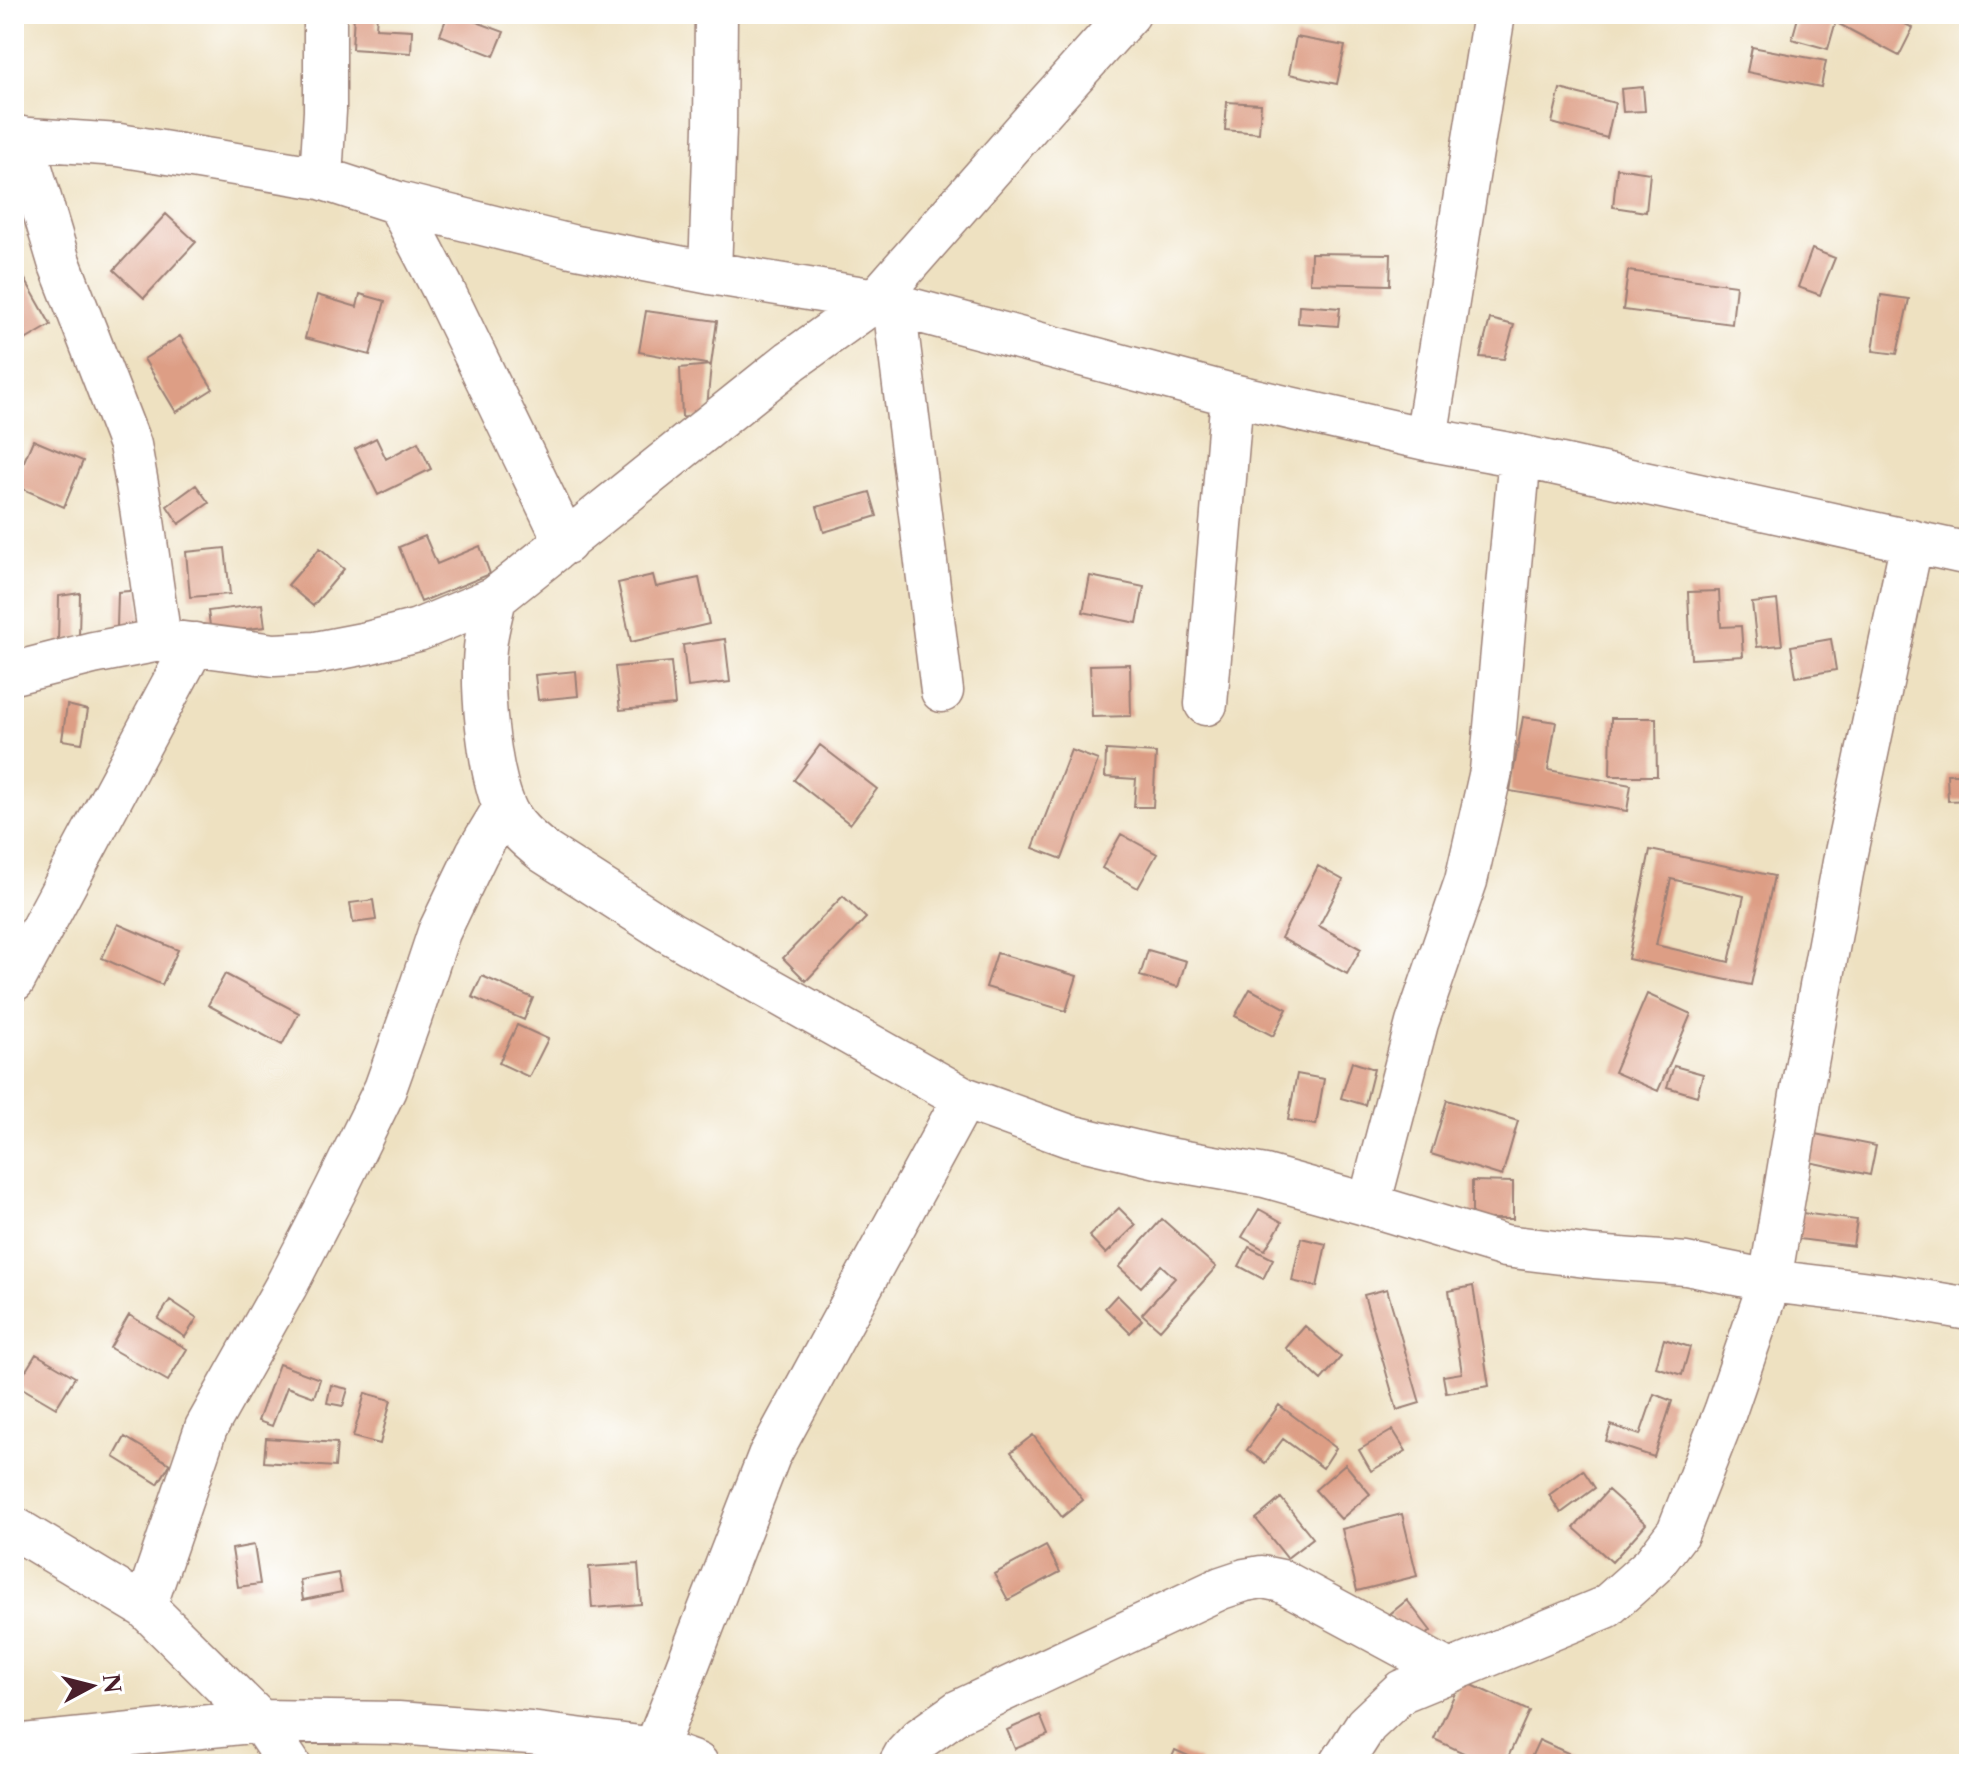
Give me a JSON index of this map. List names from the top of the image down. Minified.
{"north":"right"}
